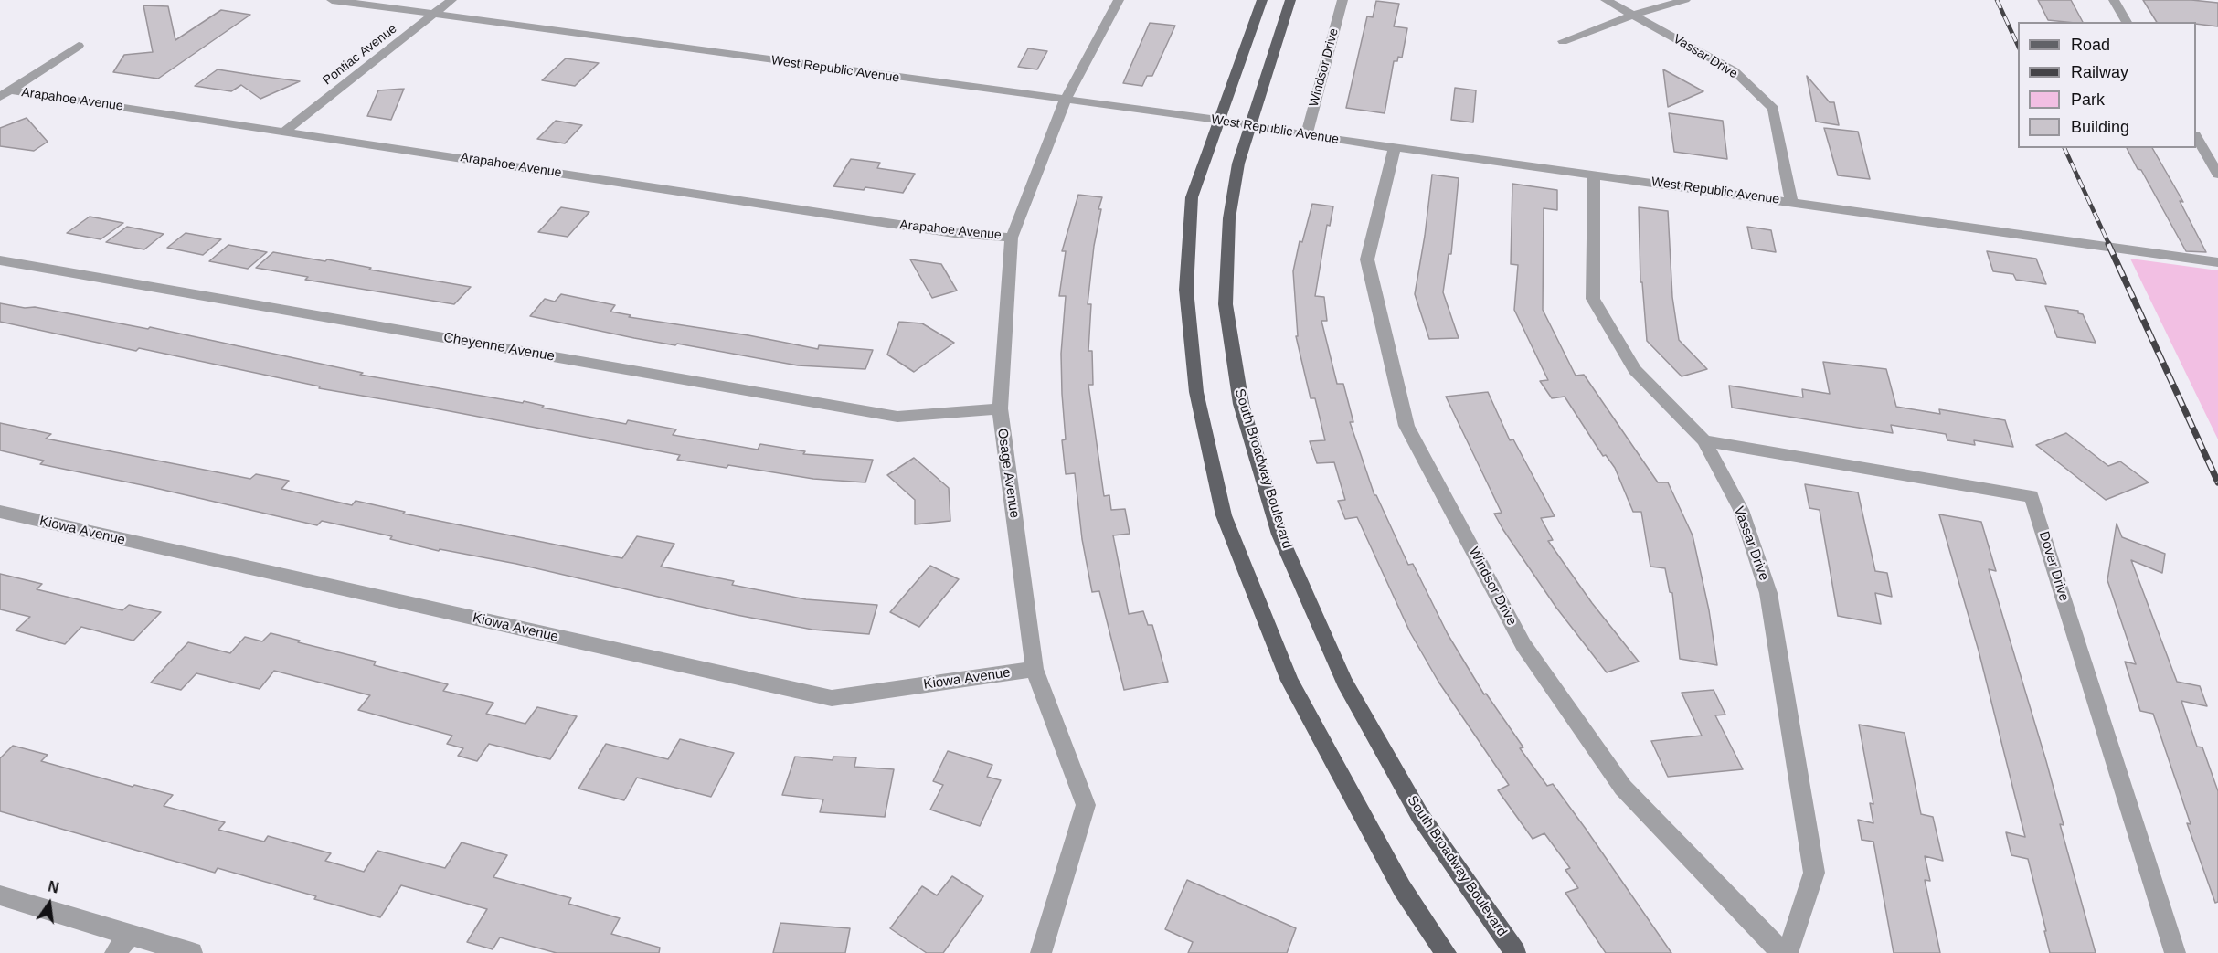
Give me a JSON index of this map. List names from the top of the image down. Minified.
{"streets":{"main road":["South Broadway Boulevard"],"street":["Pontiac Avenue","Vassar Drive","Windsor Drive","West Republic Avenue","Arapahoe Avenue","Cheyenne Avenue","Osage Avenue","Kiowa Avenue","Dover Drive"]},"crossings":[["Pontiac Avenue","West Republic Avenue"],["Pontiac Avenue","Arapahoe Avenue"],["Vassar Drive","West Republic Avenue"],["Vassar Drive","Dover Drive"],["Windsor Drive","West Republic Avenue"],["West Republic Avenue","South Broadway Boulevard"],["West Republic Avenue","Osage Avenue"],["Arapahoe Avenue","Osage Avenue"],["Cheyenne Avenue","Osage Avenue"],["Osage Avenue","Kiowa Avenue"]],"legend":["Road","Railway","Park","Building"],"north":"top"}
